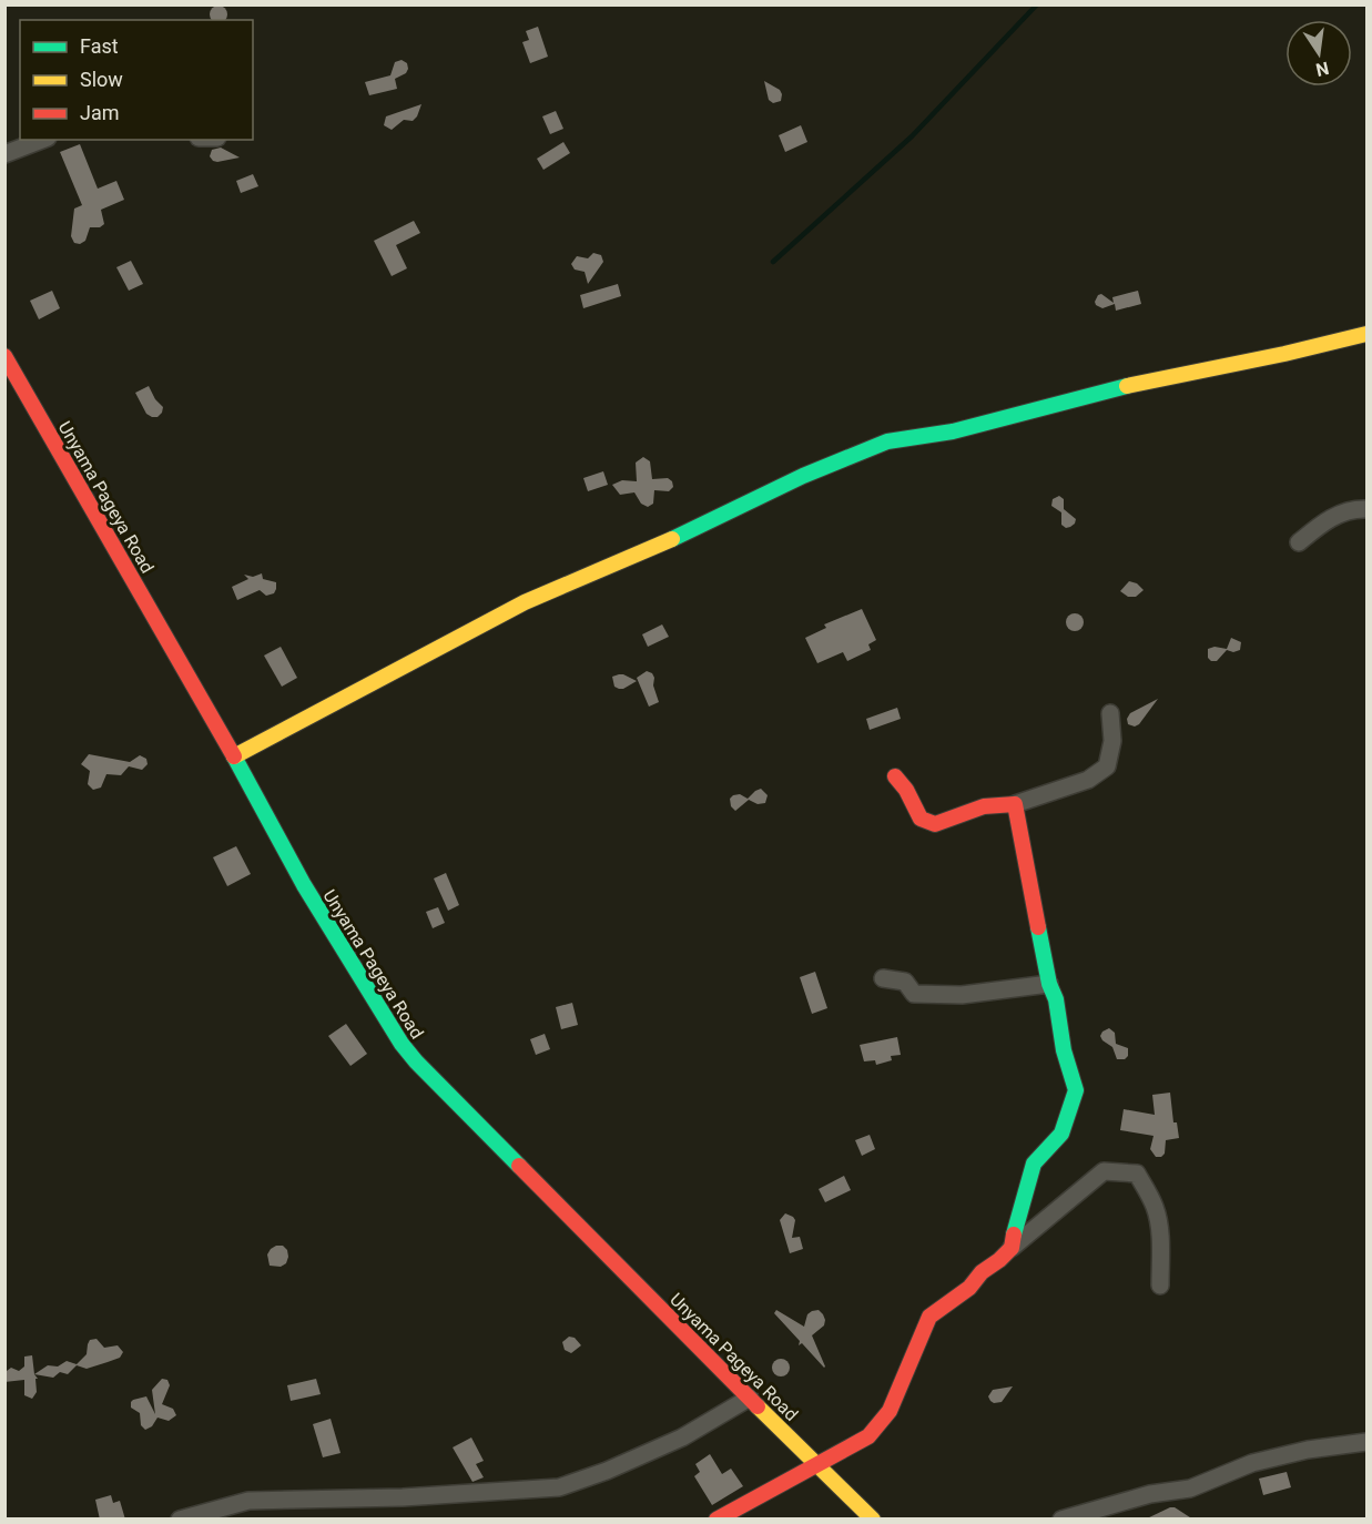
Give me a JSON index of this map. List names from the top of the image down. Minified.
{"streets":{"street":["Unyama Pageya Road"]},"legend":["Fast","Slow","Jam"],"north":"bottom"}
